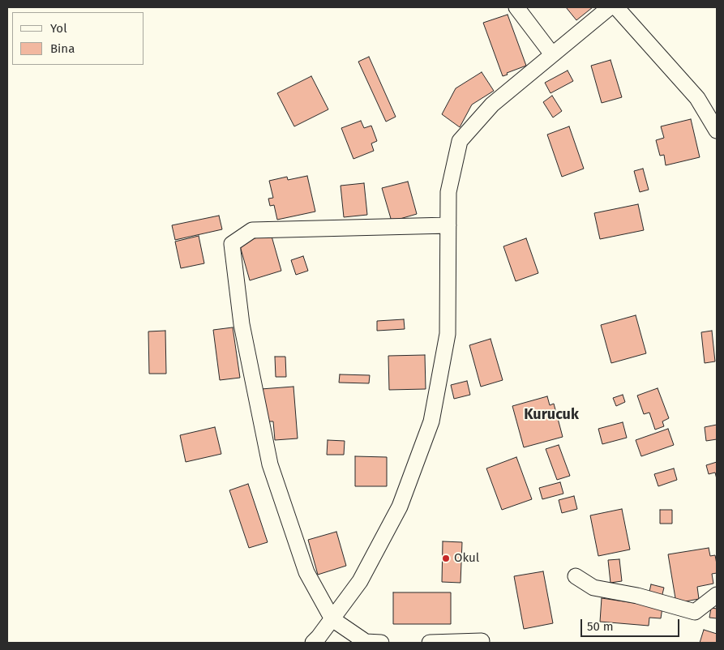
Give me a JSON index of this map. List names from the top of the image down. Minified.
{"districts":["Kurucuk"],"places":["Okul"],"legend":["Yol","Bina"],"scale_bar":"50 m"}
